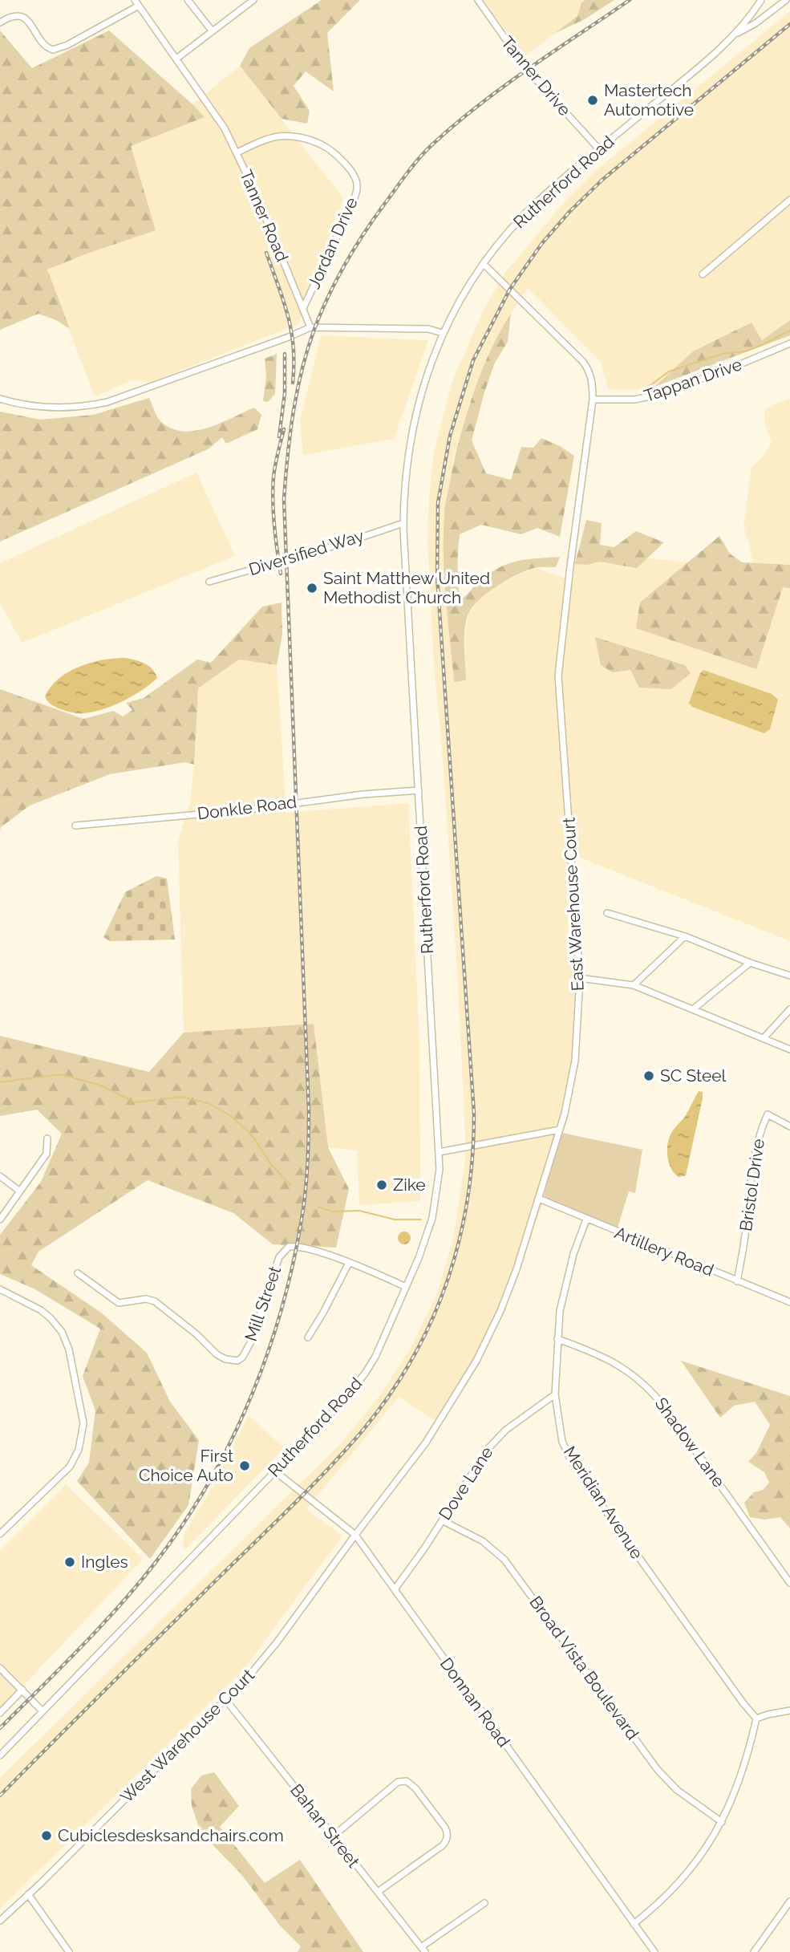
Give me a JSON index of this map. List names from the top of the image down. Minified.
{"streets":{"street":["Tanner Drive","Rutherford Road","Tanner Road","Jordan Drive","Tappan Drive","Diversified Way","Donkle Road","East Warehouse Court","Bristol Drive","Artillery Road","Mill Street","Shadow Lane","Dove Lane","Meridian Avenue","Broad Vista Boulevard","Donnan Road","West Warehouse Court","Bahan Street"]},"crossings":[["Tanner Drive","Rutherford Road"],["Rutherford Road","Diversified Way"],["Rutherford Road","Donkle Road"],["Rutherford Road","East Warehouse Court"],["Rutherford Road","Mill Street"],["Rutherford Road","Donnan Road"],["Tanner Road","Jordan Drive"],["Tappan Drive","East Warehouse Court"],["East Warehouse Court","Artillery Road"],["East Warehouse Court","Donnan Road"],["East Warehouse Court","West Warehouse Court"],["Bristol Drive","Artillery Road"],["Artillery Road","Meridian Avenue"],["Shadow Lane","Meridian Avenue"],["Dove Lane","Meridian Avenue"],["Dove Lane","Broad Vista Boulevard"],["Dove Lane","Donnan Road"],["Donnan Road","West Warehouse Court"],["West Warehouse Court","Bahan Street"]],"places":["Mastertech Automotive","Saint Matthew United Methodist Church","SC Steel","Zike","First Choice Auto","Ingles","Cubiclesdesksandchairs.com"]}
